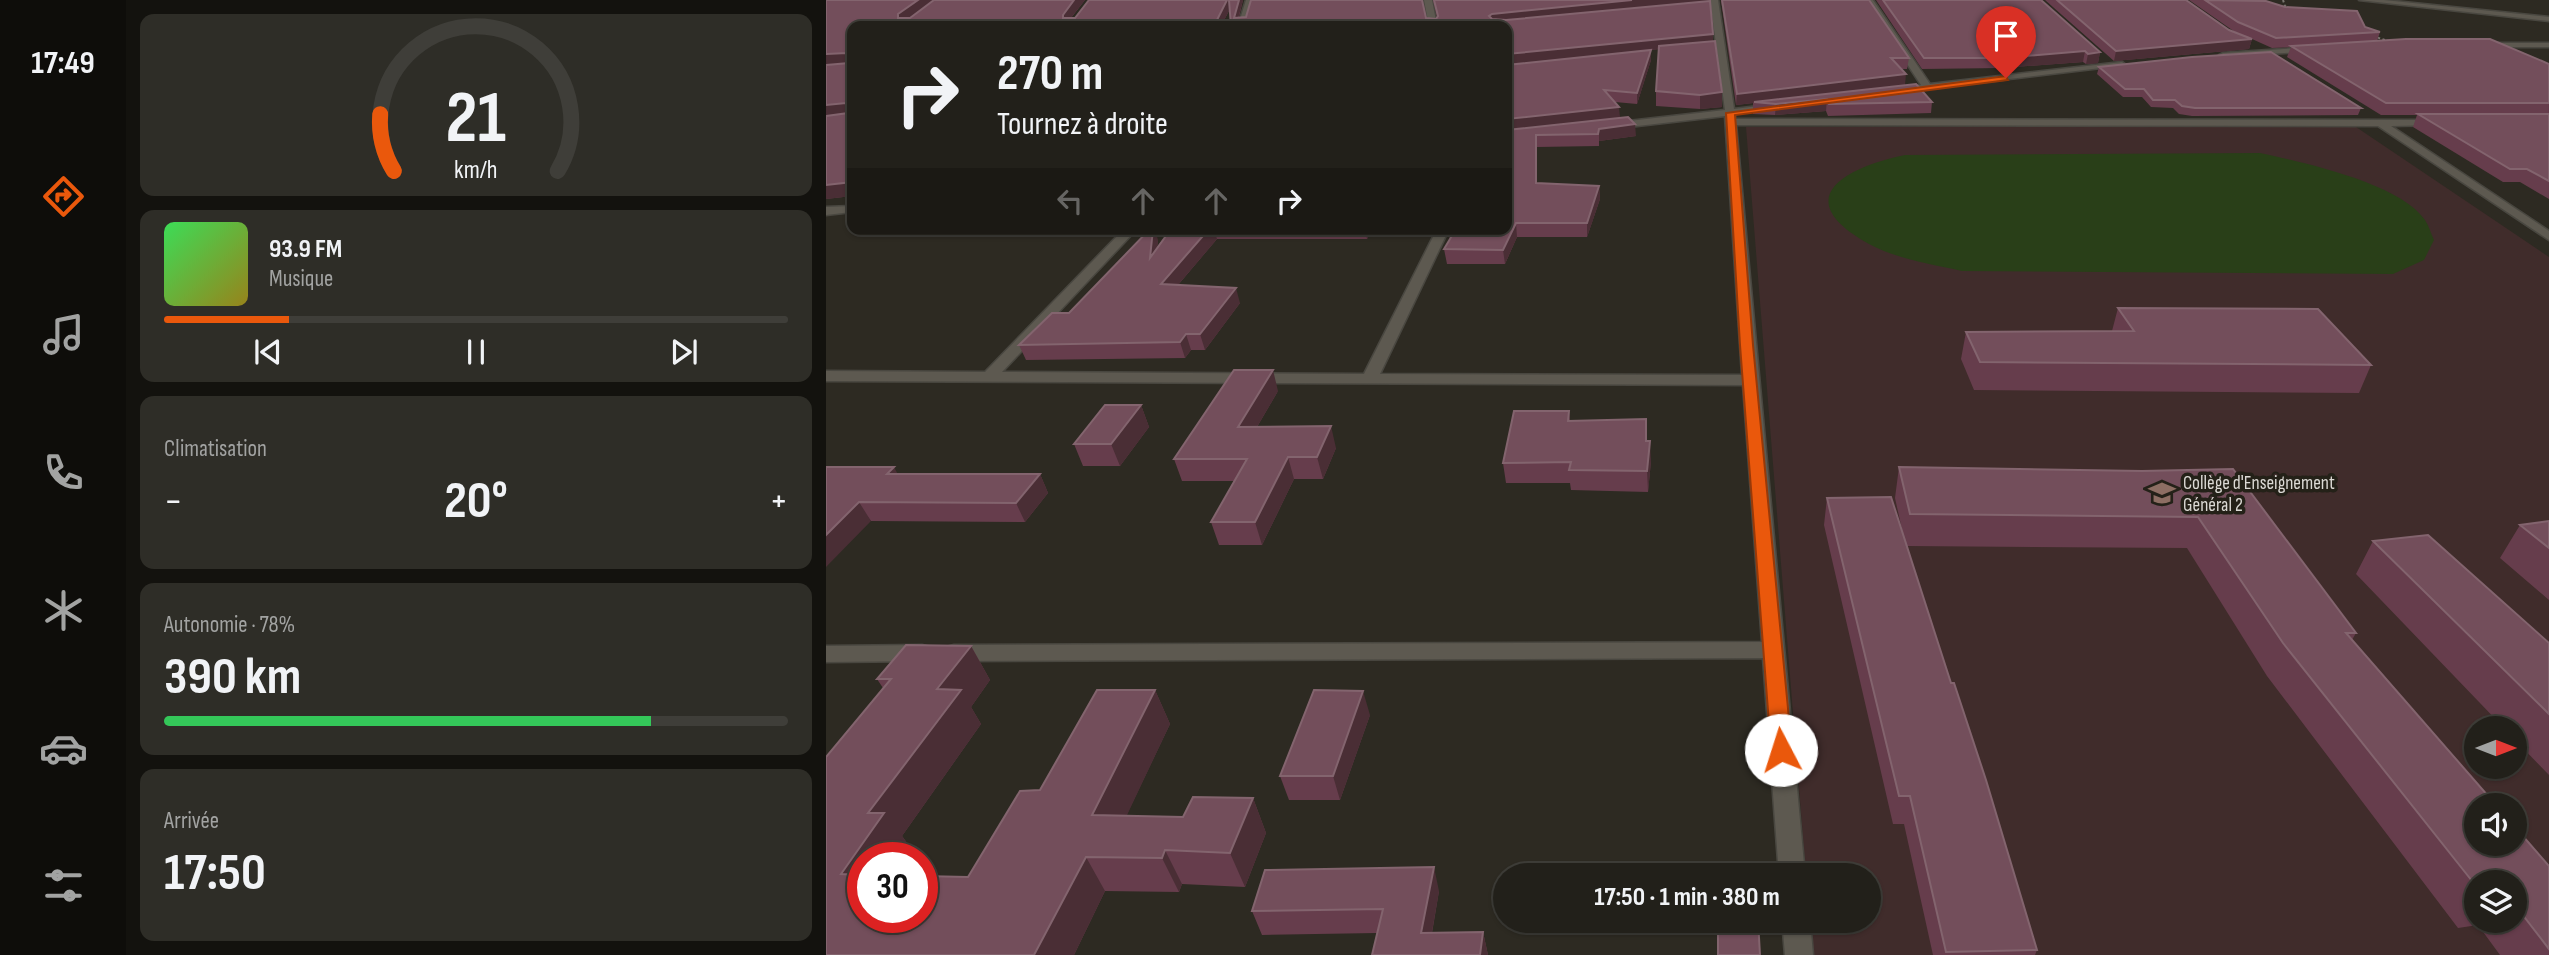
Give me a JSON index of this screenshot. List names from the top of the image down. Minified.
{"places":{"school or university":["Collège d'Enseignement Général 2"]},"north":"right","page":{"tabs":"17:49","turn":["270 m","Tournez à droite"],"song":["93.9 FM","Musique"],"tile":["Climatisation",["Autonomie · 78%","390 km"],["Arrivée","17:50"]],"heat":["−","20°","+"],"limit":"30","trip":"17:50 · 1 min · 380 m","gauge":["21","km/h"]}}
